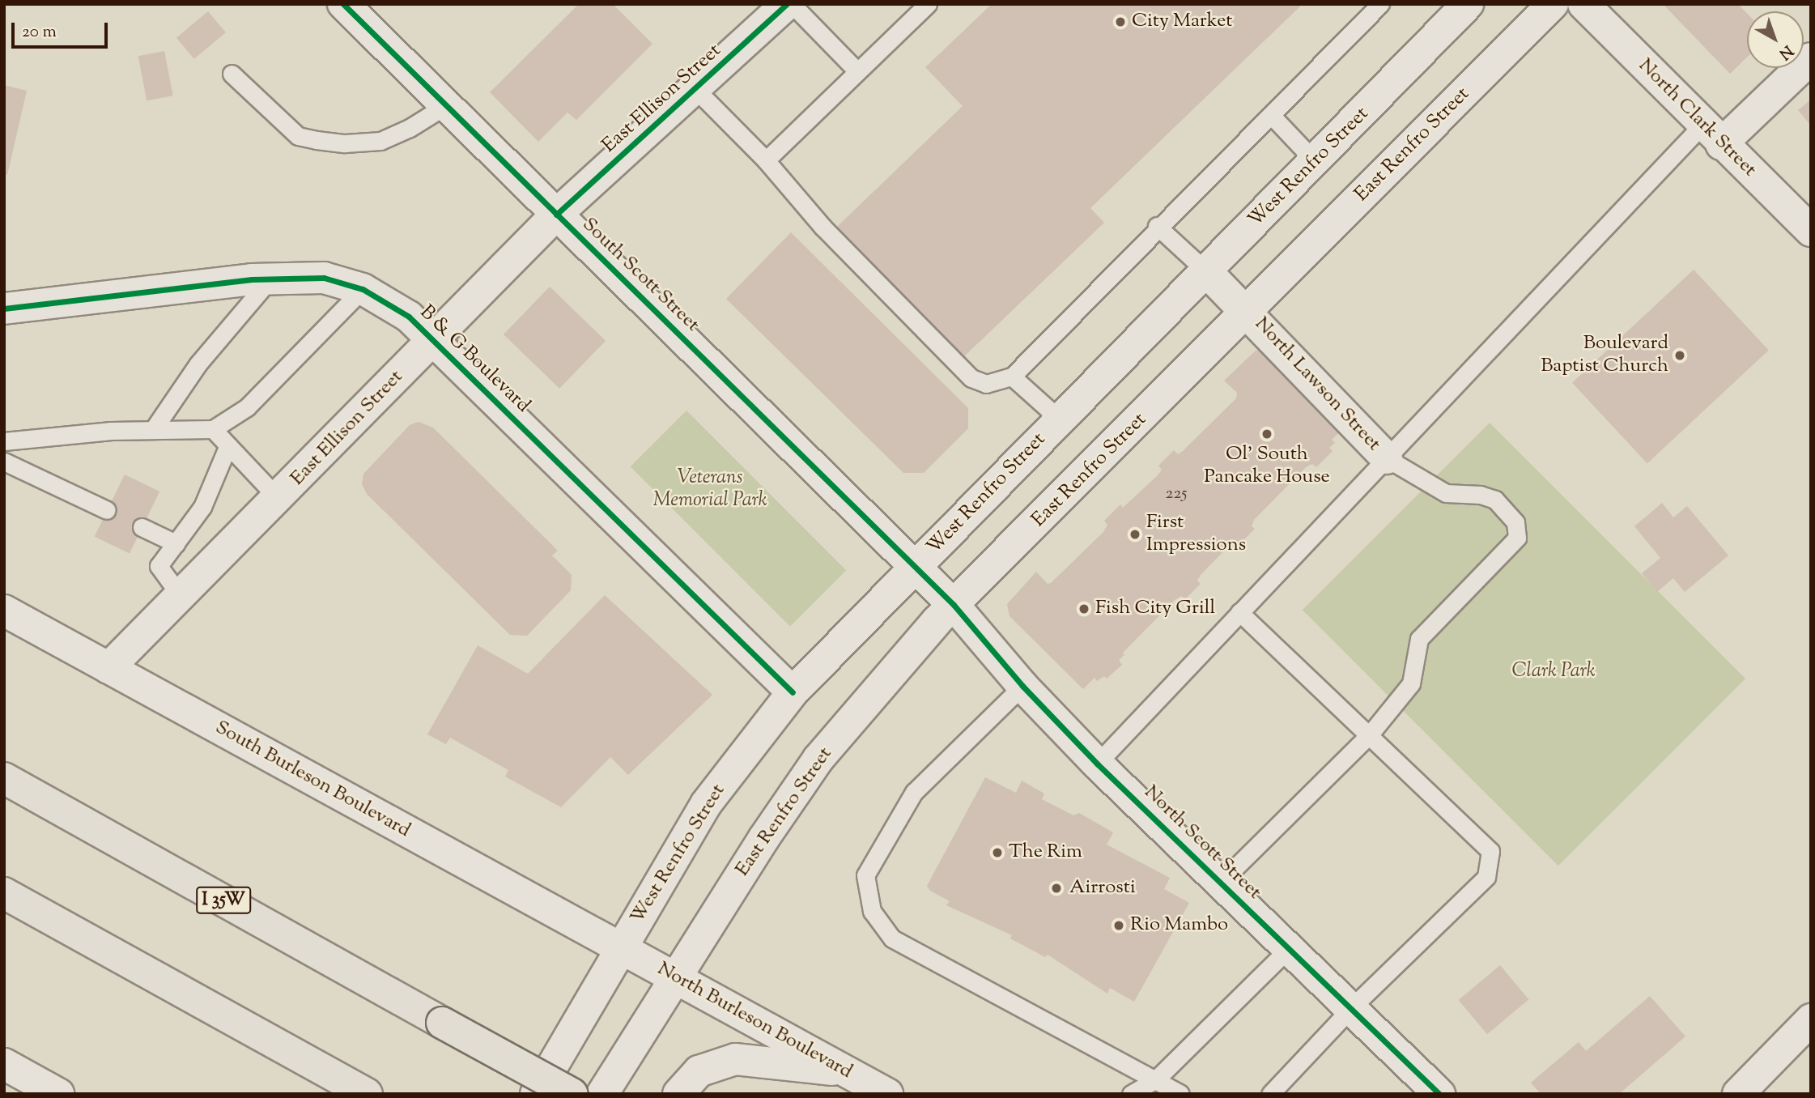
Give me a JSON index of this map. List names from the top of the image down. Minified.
{"streets":{"highway":["I 35W"],"street":["East Ellison Street","North Clark Street","East Renfro Street","West Renfro Street","South Scott Street","B & G Boulevard","North Lawson Street","South Burleson Boulevard","North Scott Street","North Burleson Boulevard"]},"crossings":[["East Ellison Street","South Scott Street"],["East Ellison Street","B & G Boulevard"],["East Ellison Street","South Burleson Boulevard"],["East Renfro Street","South Scott Street"],["East Renfro Street","North Lawson Street"],["East Renfro Street","North Scott Street"],["East Renfro Street","North Burleson Boulevard"],["West Renfro Street","South Scott Street"],["West Renfro Street","B & G Boulevard"],["West Renfro Street","North Lawson Street"],["West Renfro Street","South Burleson Boulevard"],["West Renfro Street","North Burleson Boulevard"],["South Scott Street","North Scott Street"],["South Burleson Boulevard","North Burleson Boulevard"]],"parks":["Veterans Memorial Park","Clark Park"],"places":["City Market","Boulevard Baptist Church","Ol' South Pancake House","First Impressions","Fish City Grill","The Rim","Airrosti","Rio Mambo"],"house_numbers":["225"],"scale_bar":"20 m","north":"bottom right"}
